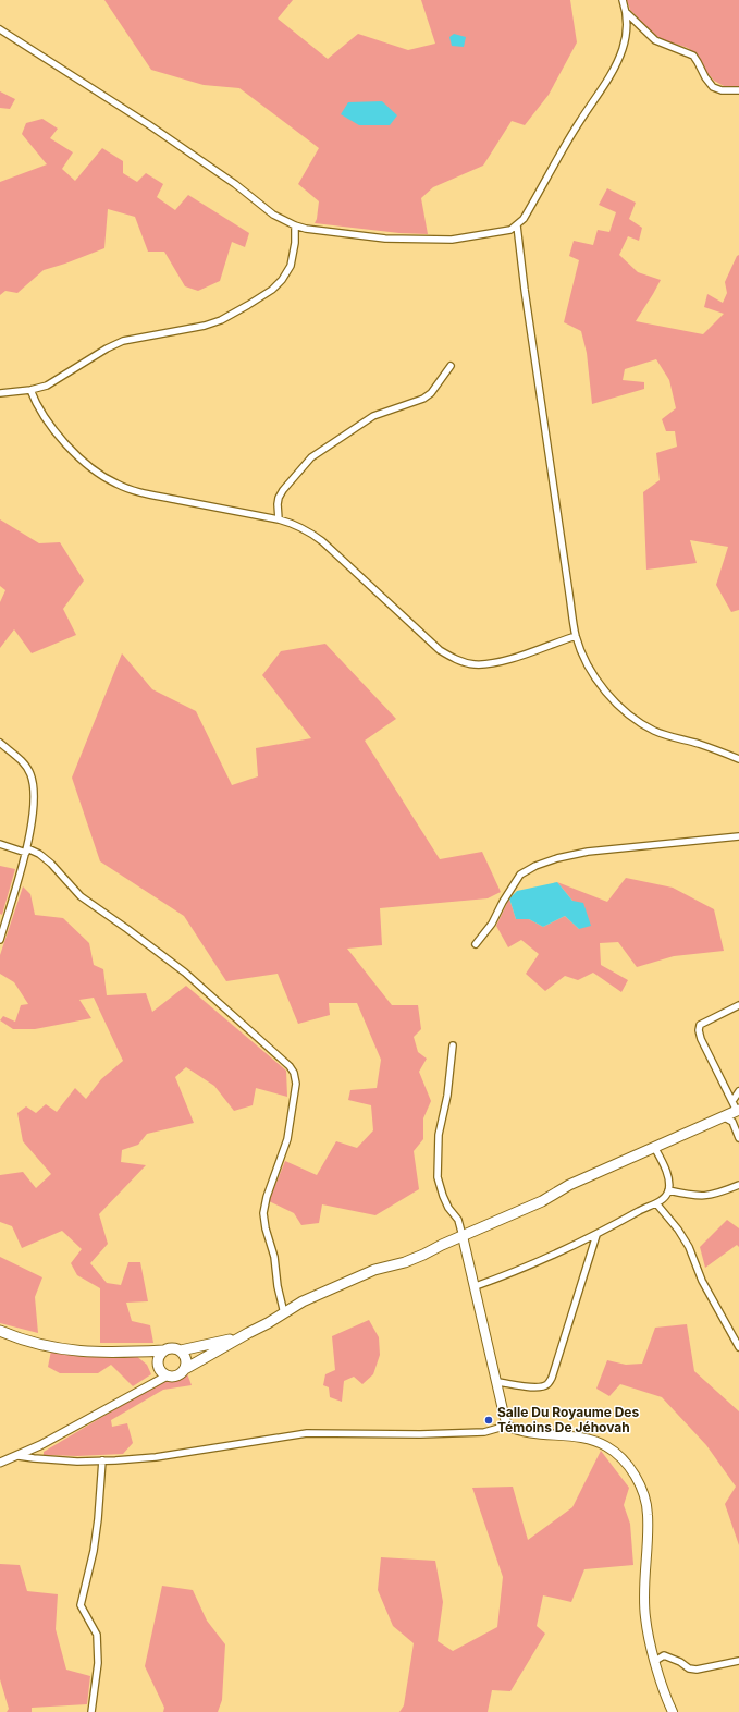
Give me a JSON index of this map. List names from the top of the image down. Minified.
{"places":["Salle Du Royaume Des Témoins De Jéhovah"]}
